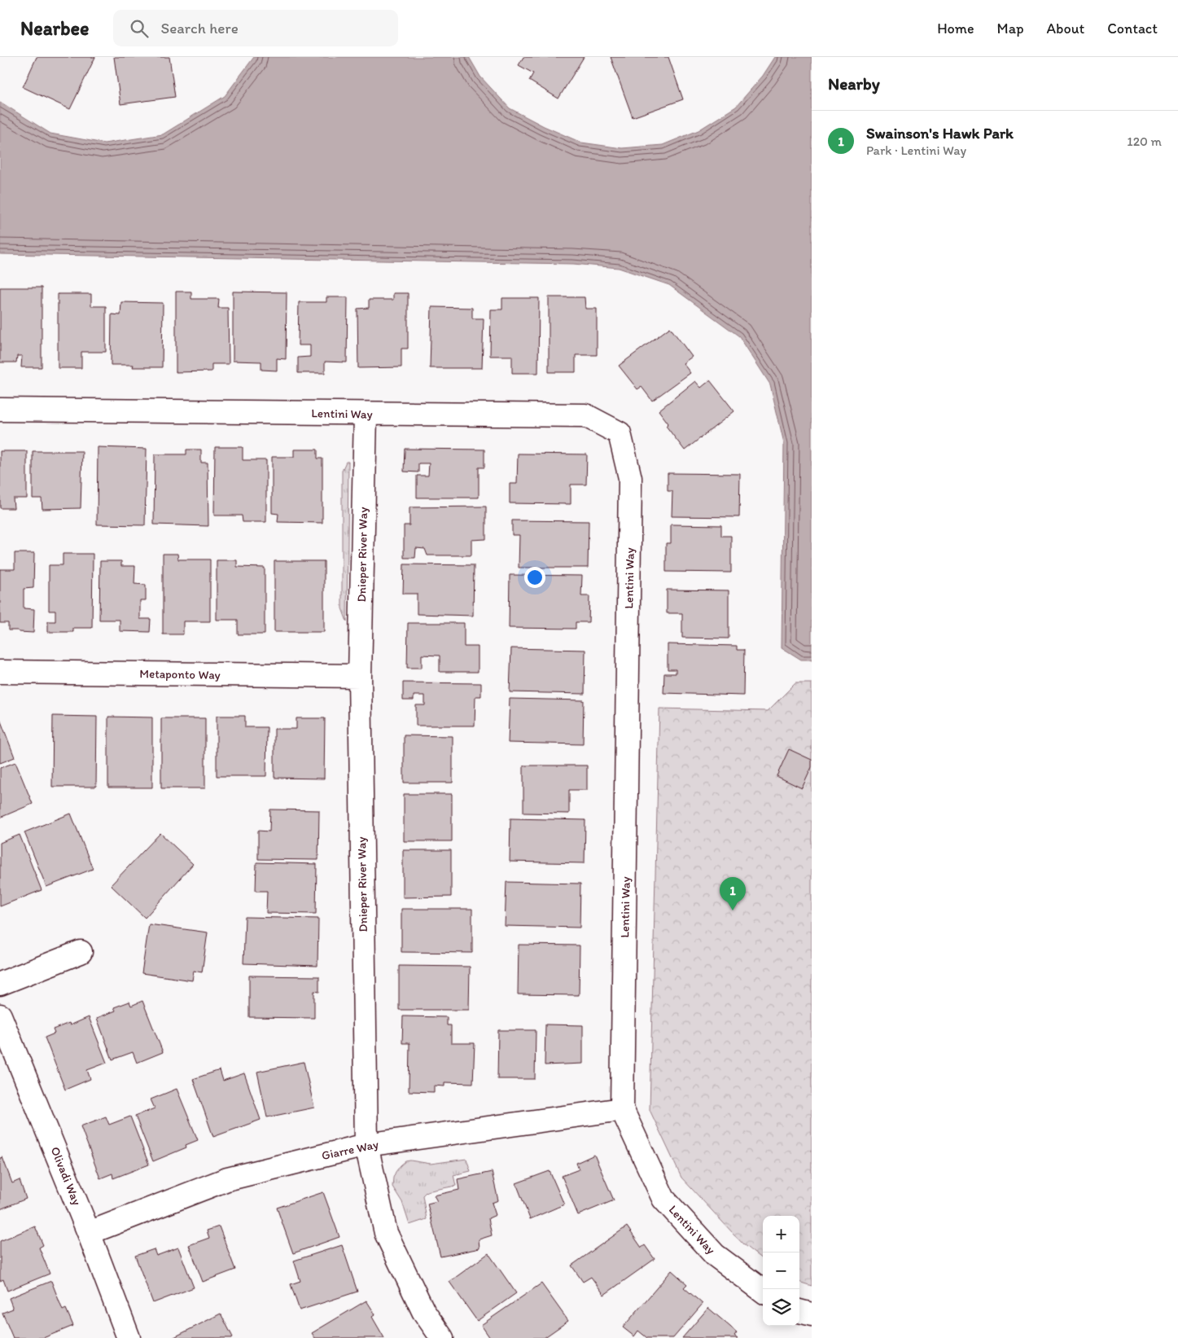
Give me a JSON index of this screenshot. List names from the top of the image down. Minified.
{"streets":{"street":["Lentini Way","Dnieper River Way","Metaponto Way","Giarre Way","Olivadi Way"]},"crossings":[["Lentini Way","Dnieper River Way"],["Lentini Way","Giarre Way"],["Dnieper River Way","Metaponto Way"],["Dnieper River Way","Giarre Way"],["Giarre Way","Olivadi Way"]],"page":{"header":"Nearbee","search":"Search here","nav":["Home","Map","About","Contact"],"heading":"Nearby","list":[{"mark":"1","name":"Swainson's Hawk Park","note":"Park · Lentini Way","value":"120 m"}],"pins":"1","map_buttons":["+","−"]}}
